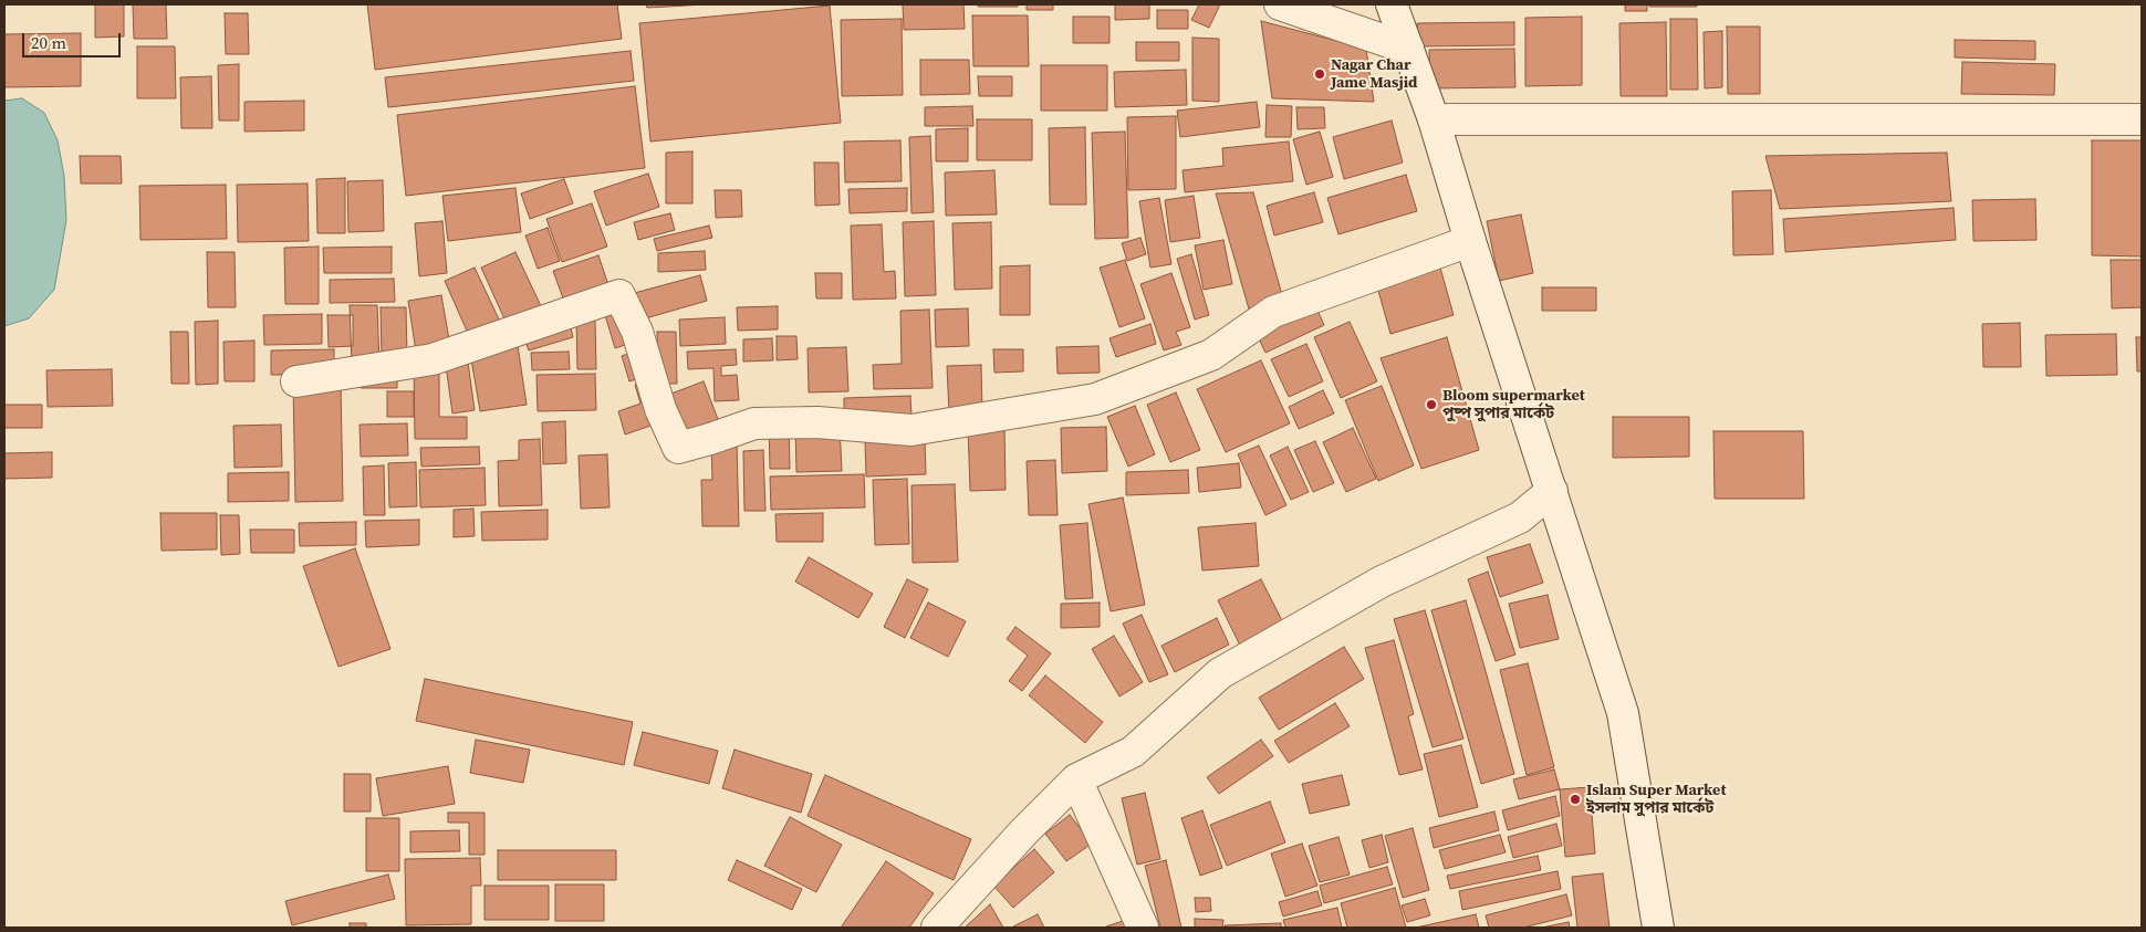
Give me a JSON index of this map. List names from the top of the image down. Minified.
{"places":["Nagar Char Jame Masjid","Bloom supermarket পুষ্প সুপার মার্কেট","Islam Super Market ইসলাম সুপার মার্কেট"],"scale_bar":"20 m"}
